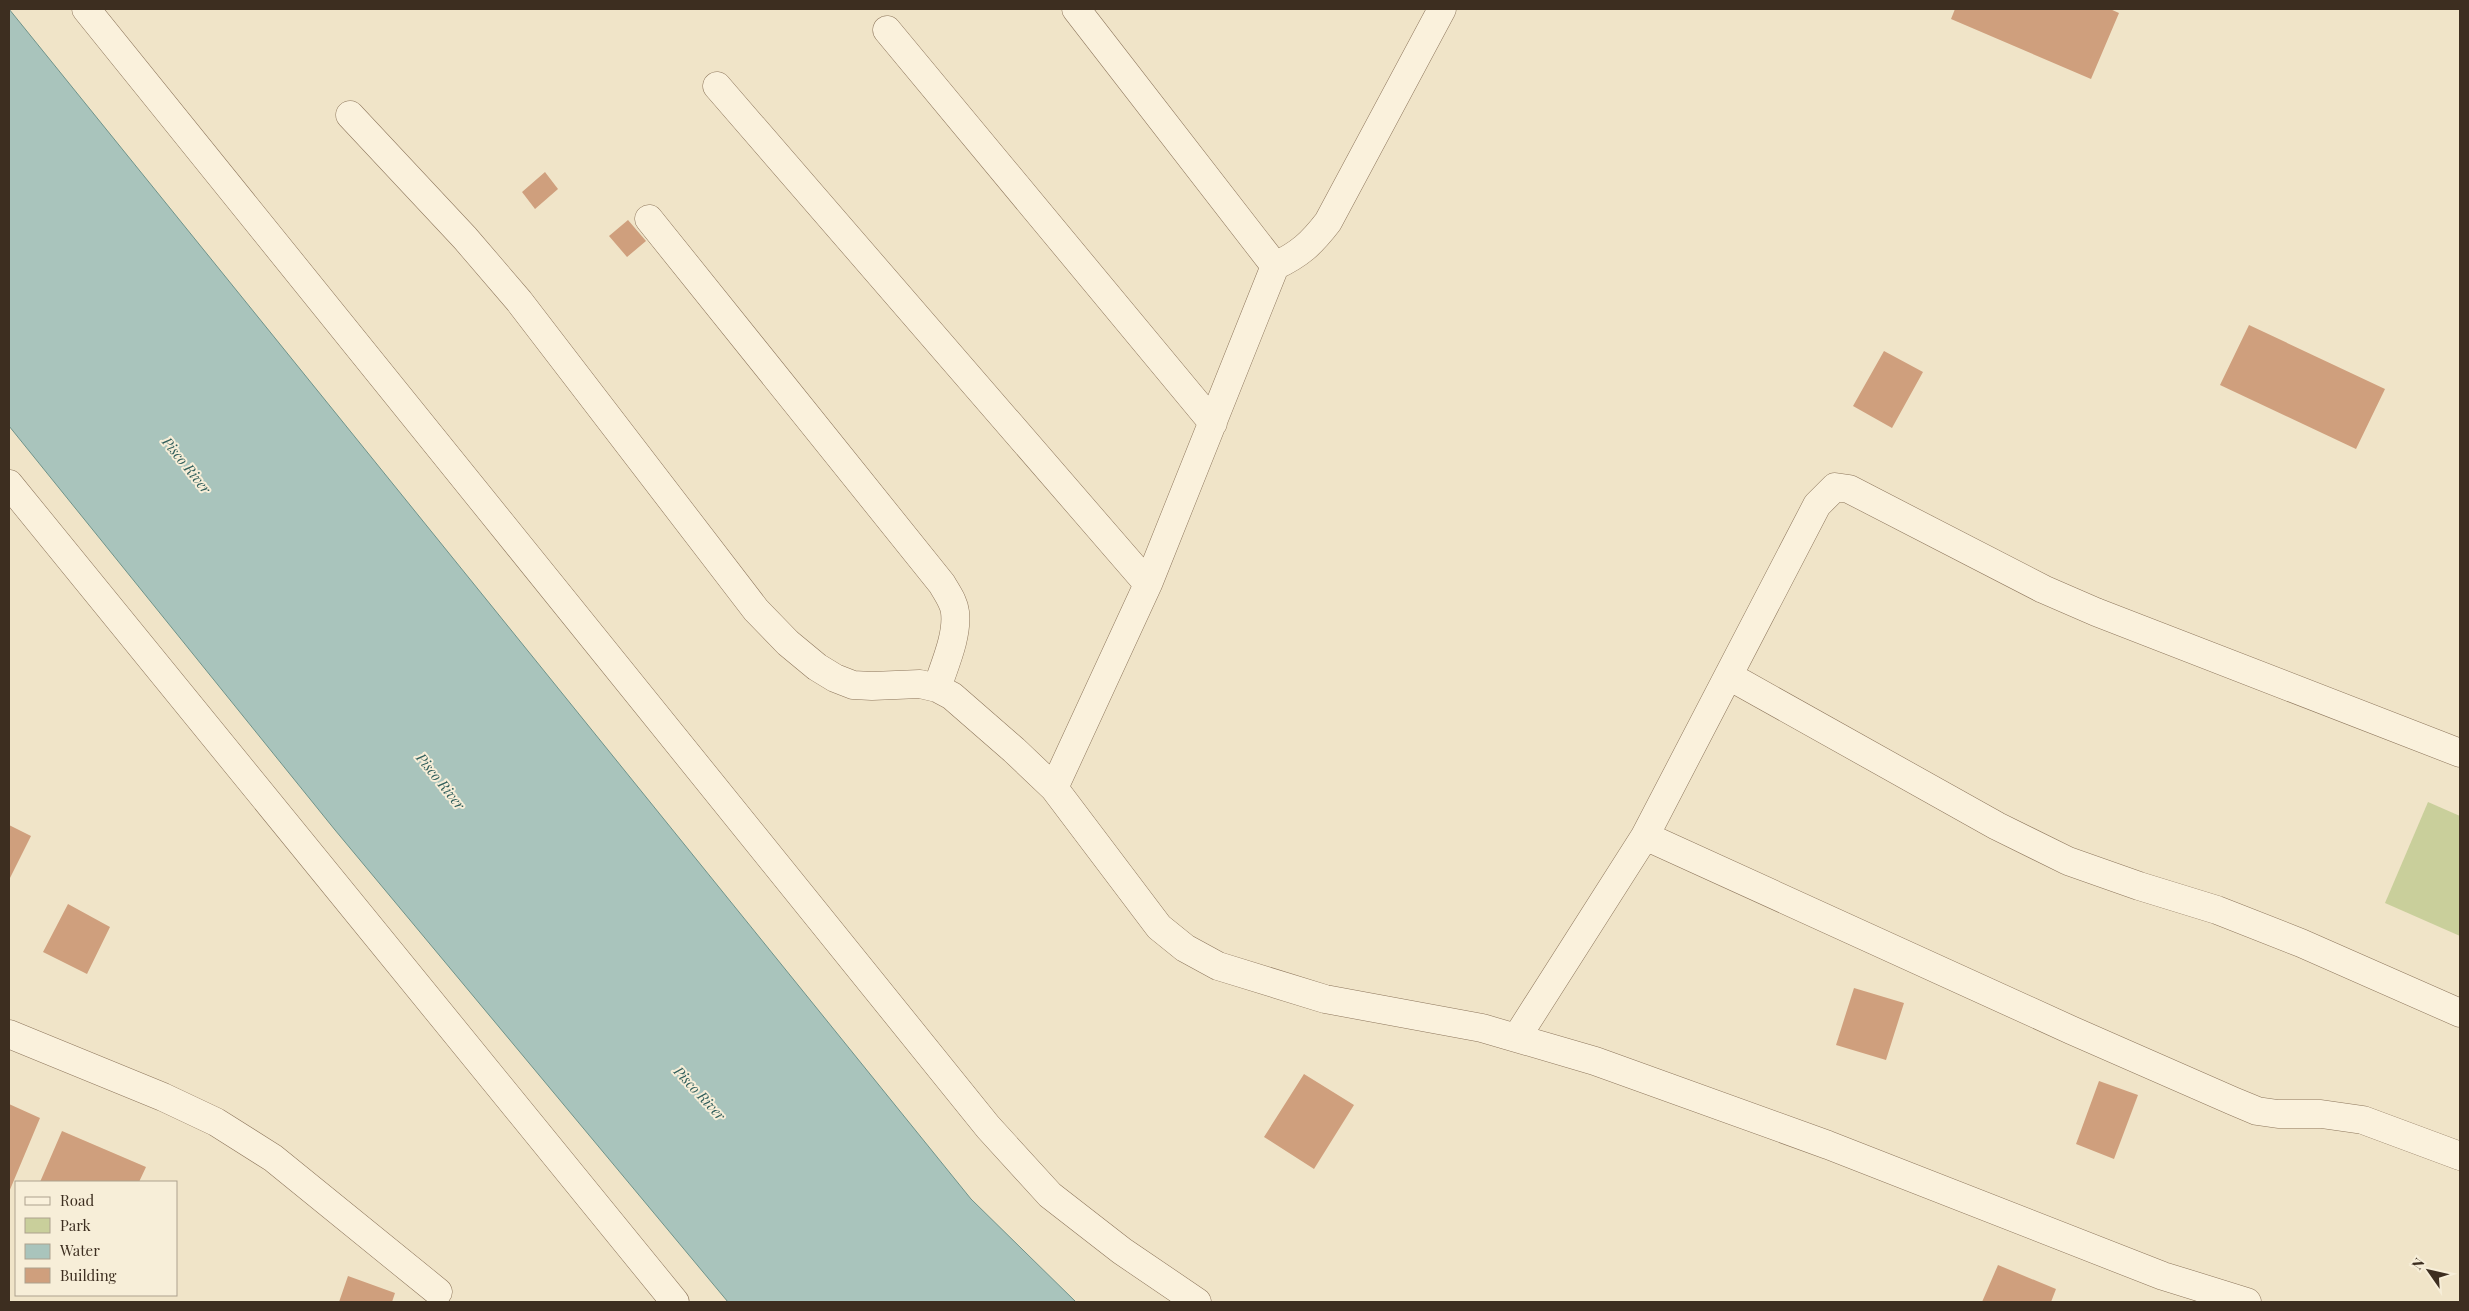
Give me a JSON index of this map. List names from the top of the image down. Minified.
{"water":["Pisco River"],"legend":["Road","Park","Water","Building"],"north":"top left"}
